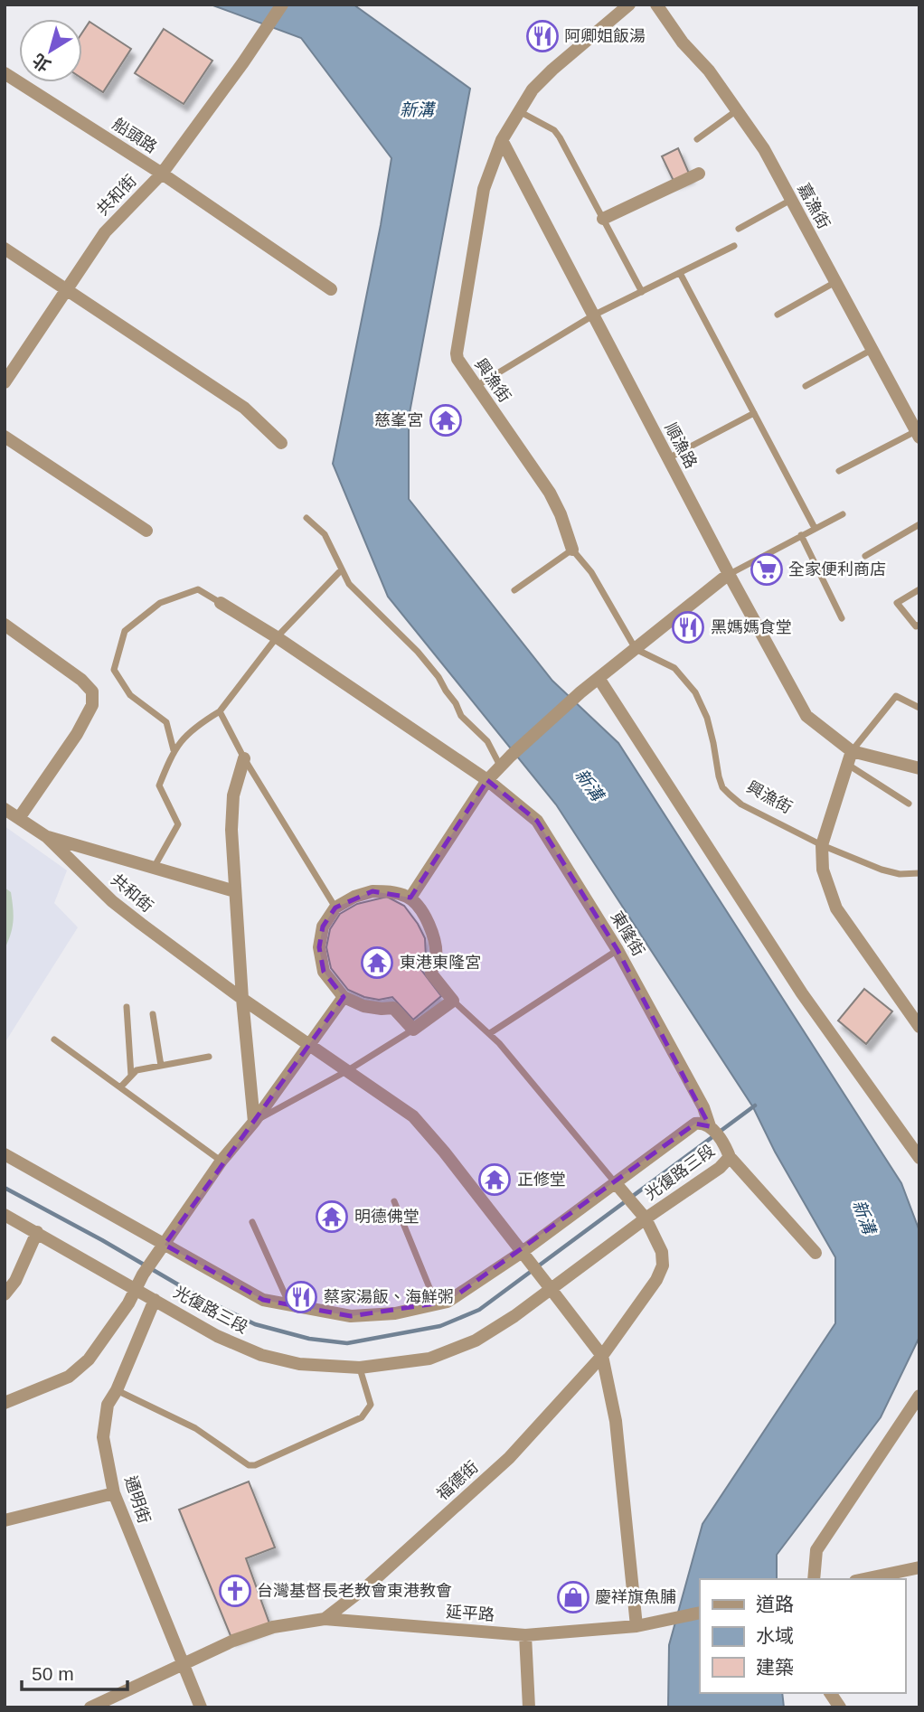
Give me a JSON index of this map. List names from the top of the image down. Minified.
{"streets":{"street":["船頭路","共和街","嘉漁街","興漁街","順漁路","東隆街","光復路三段","福德街","通明街","延平路"]},"crossings":[["船頭路","共和街"],["興漁街","順漁路"],["東隆街","光復路三段"],["光復路三段","福德街"],["光復路三段","通明街"],["福德街","延平路"],["通明街","延平路"]],"water":["新溝"],"places":{"restaurant":["阿卿姐飯湯","黑媽媽食堂","蔡家湯飯、海鮮粥"],"temple":["慈峯宮","東港東隆宮","正修堂","明德佛堂"],"supermarket":["全家便利商店"],"church":["台灣基督長老教會東港教會"],"shop":["慶祥旗魚脯"]},"legend":["道路","水域","建築"],"scale_bar":"50 m","north":"bottom left"}
